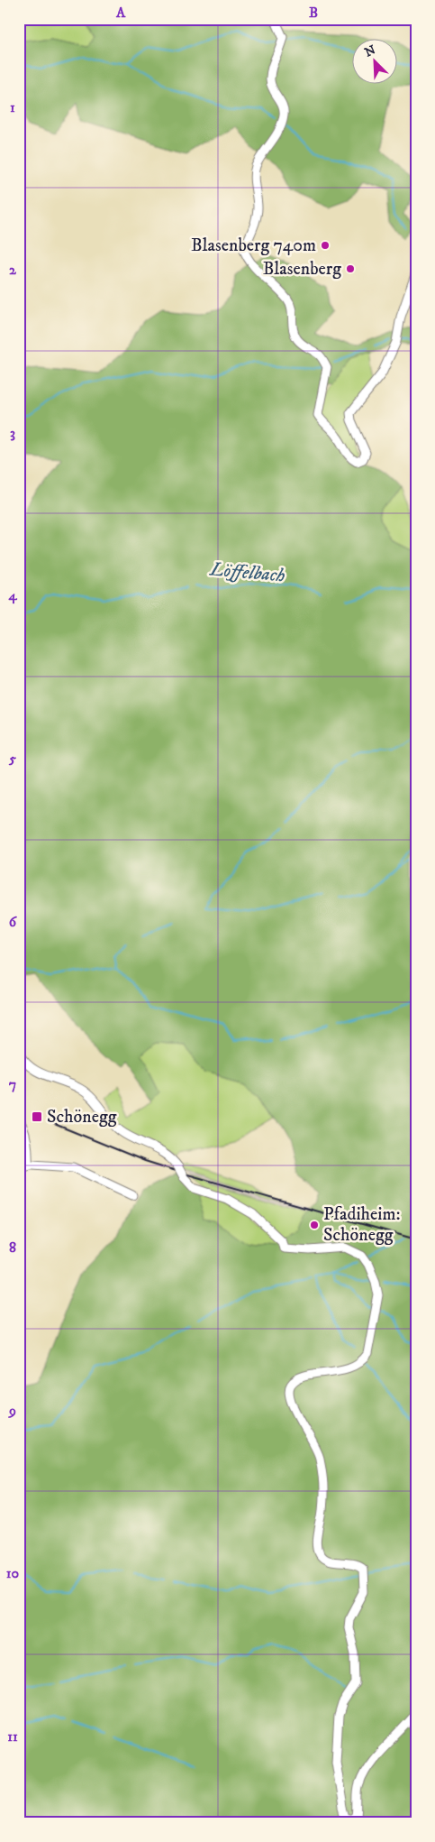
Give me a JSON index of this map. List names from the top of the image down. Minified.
{"water":["Löffelbach"],"places":{"other":["Blasenberg 740m","Blasenberg","Pfadiheim: Schönegg"],"transit":["Schönegg"]},"north":"top left","grid":{"columns":["A","B"],"rows":["1","2","3","4","5","6","7","8","9","10","11"]}}
